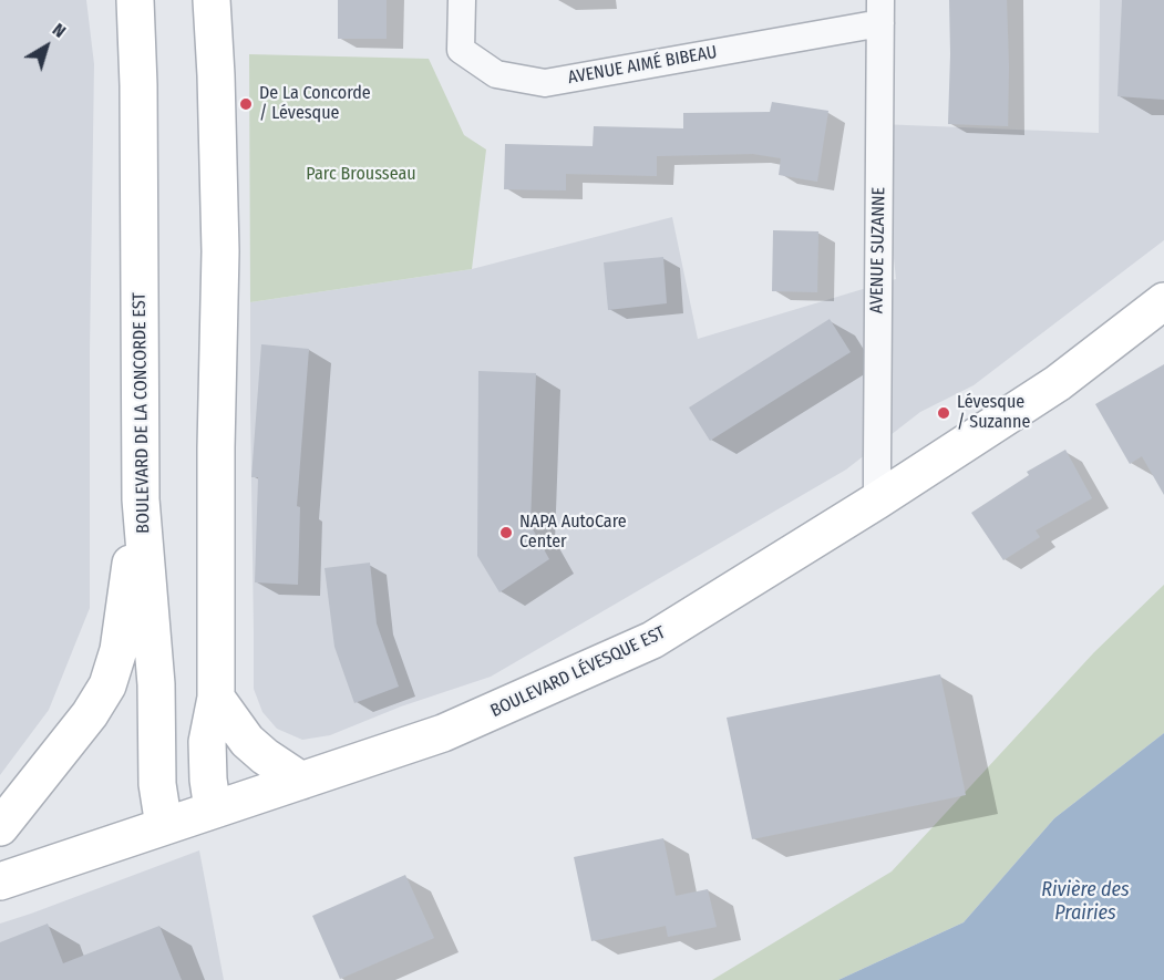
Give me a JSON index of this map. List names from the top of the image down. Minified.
{"streets":{"street":["AVENUE AIMÉ BIBEAU","AVENUE SUZANNE","BOULEVARD DE LA CONCORDE EST","BOULEVARD LÉVESQUE EST"]},"crossings":[["AVENUE AIMÉ BIBEAU","AVENUE SUZANNE"],["AVENUE SUZANNE","BOULEVARD LÉVESQUE EST"],["BOULEVARD DE LA CONCORDE EST","BOULEVARD LÉVESQUE EST"]],"water":["Rivière des Prairies"],"parks":["Parc Brousseau"],"places":["De La Concorde / Lévesque","Lévesque / Suzanne","NAPA AutoCare Center"],"north":"top right"}
